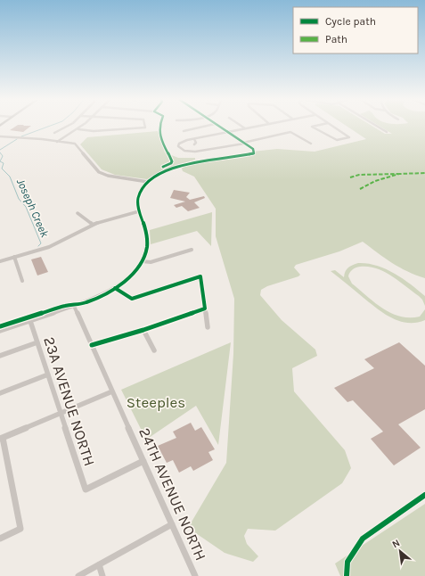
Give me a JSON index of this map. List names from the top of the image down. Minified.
{"streets":{"street":["23A AVENUE NORTH","24TH AVENUE NORTH"]},"crossings":[["23A AVENUE NORTH","24TH AVENUE NORTH"]],"water":["Joseph Creek"],"parks":["Steeples"],"legend":["Cycle path","Path"],"north":"top left"}
